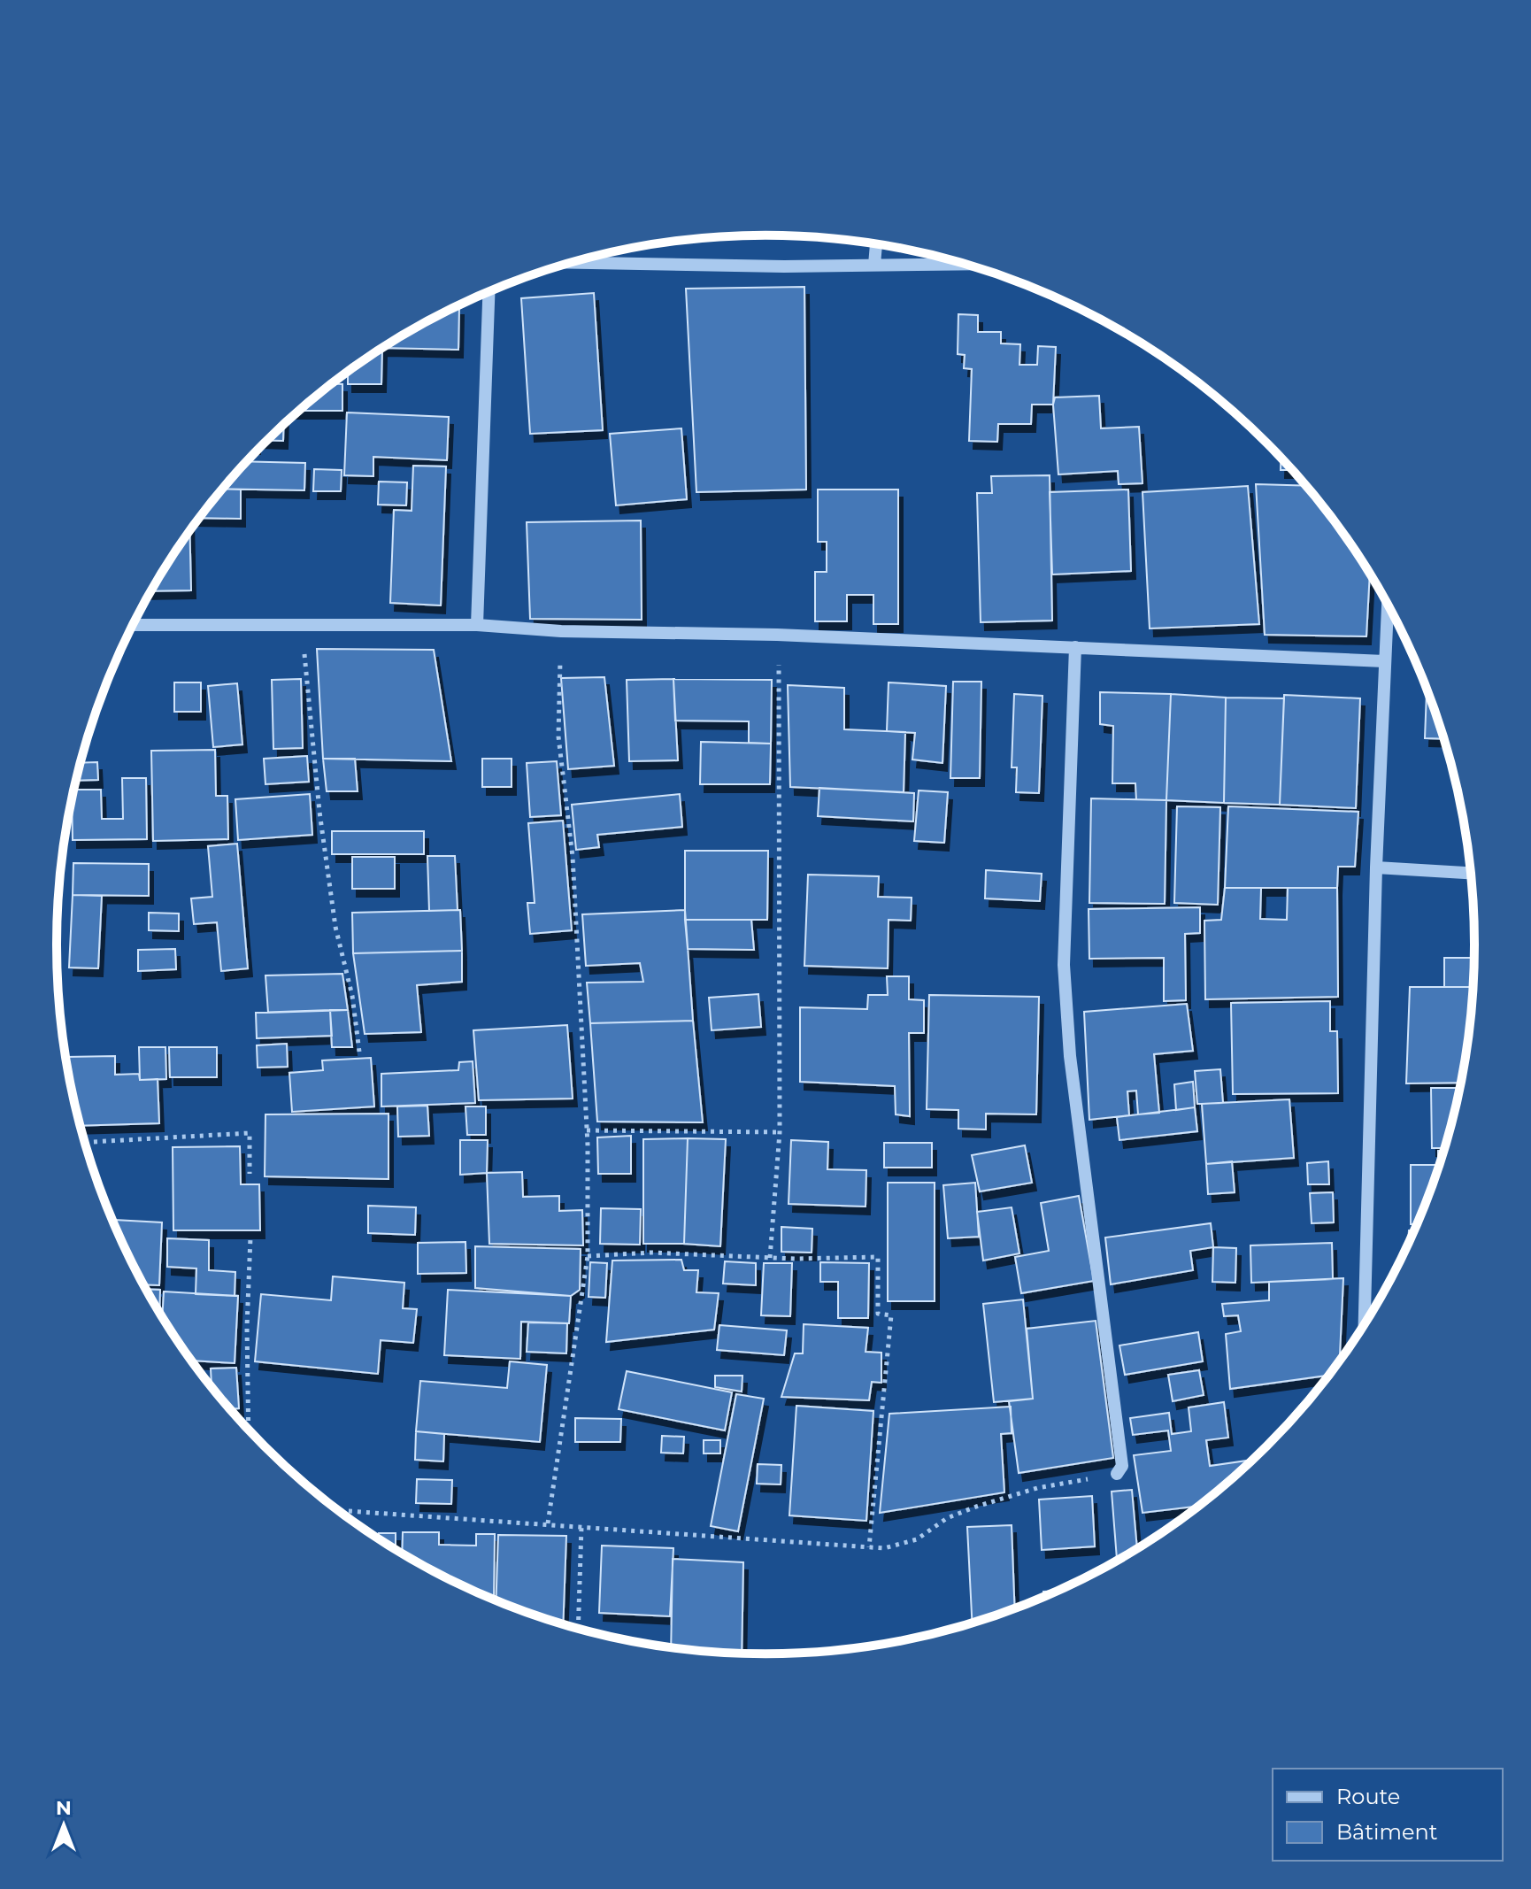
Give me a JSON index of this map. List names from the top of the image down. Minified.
{"legend":["Route","Bâtiment"],"north":"top"}
